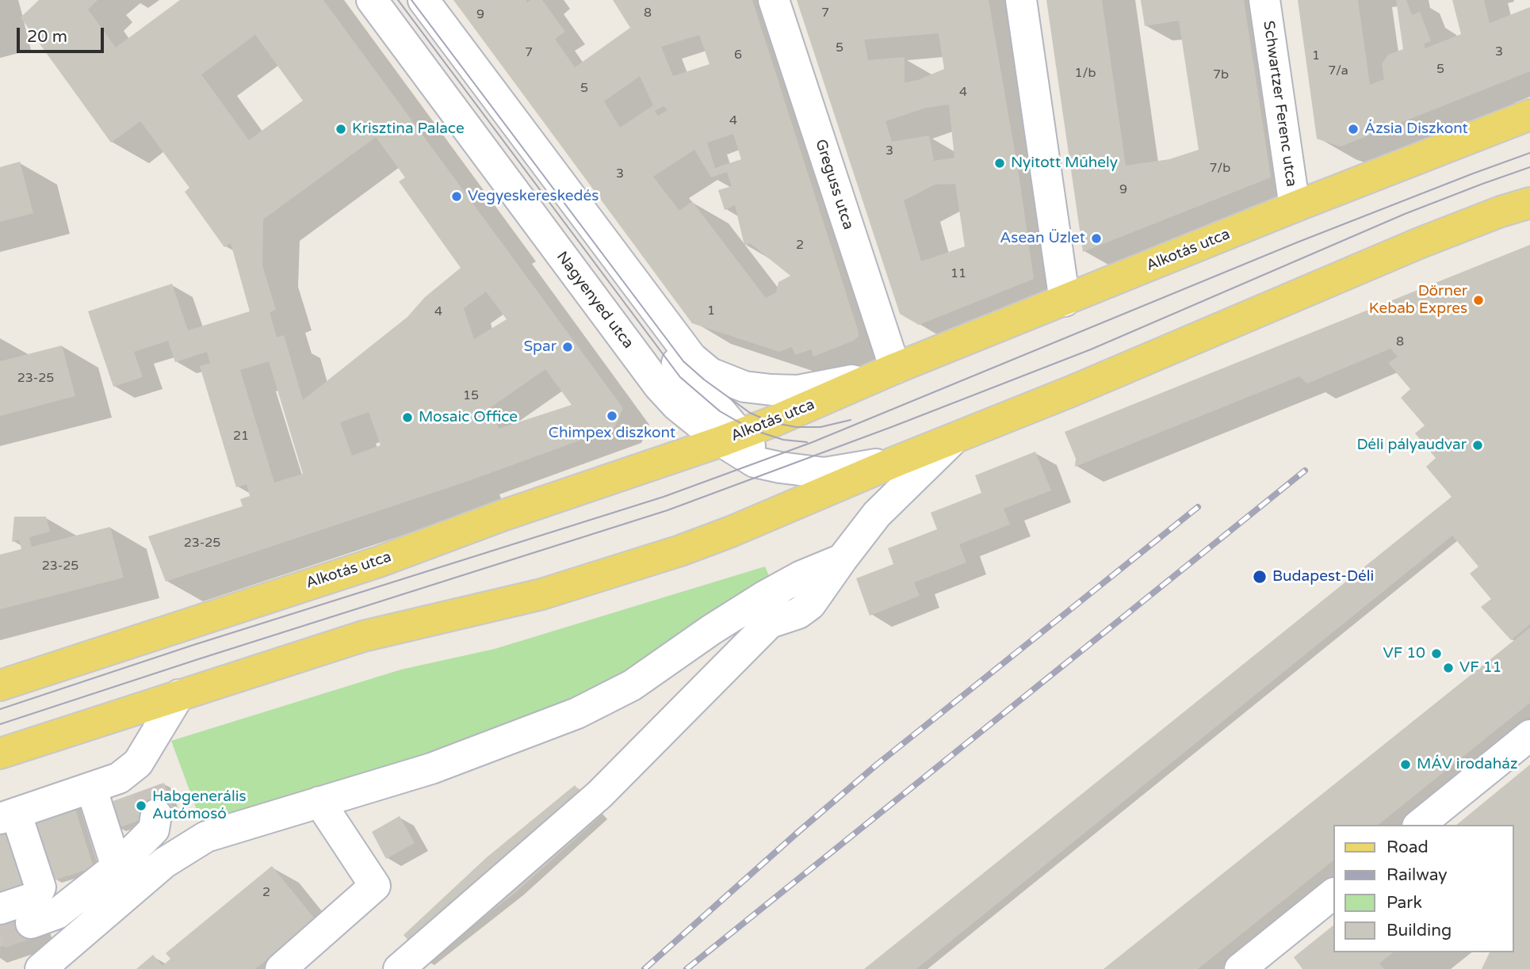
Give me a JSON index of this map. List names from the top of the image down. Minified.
{"streets":{"main road":["Alkotás utca"],"street":["Schwartzer Ferenc utca","Greguss utca","Nagyenyed utca"]},"crossings":[["Schwartzer Ferenc utca","Alkotás utca"],["Greguss utca","Alkotás utca"],["Alkotás utca","Nagyenyed utca"]],"places":["Krisztina Palace","Ázsia Diszkont","Nyitott Műhely","Vegyeskereskedés","Asean Üzlet","Dörner Kebab Expres","Spar","Chimpex diszkont","Mosaic Office","Déli pályaudvar","Budapest-Déli","VF 10","VF 11","MÁV irodaház","Habgenerális Autómosó"],"house_numbers":["8","7","9","5","3","7","6","1","5","7/a","1/b","7b","5","4","4","3","7/b","3","9","2","11","1","4","8","23-25","15","21","23-25","23-25","2"],"legend":["Road","Railway","Park","Building"],"scale_bar":"20 m"}
